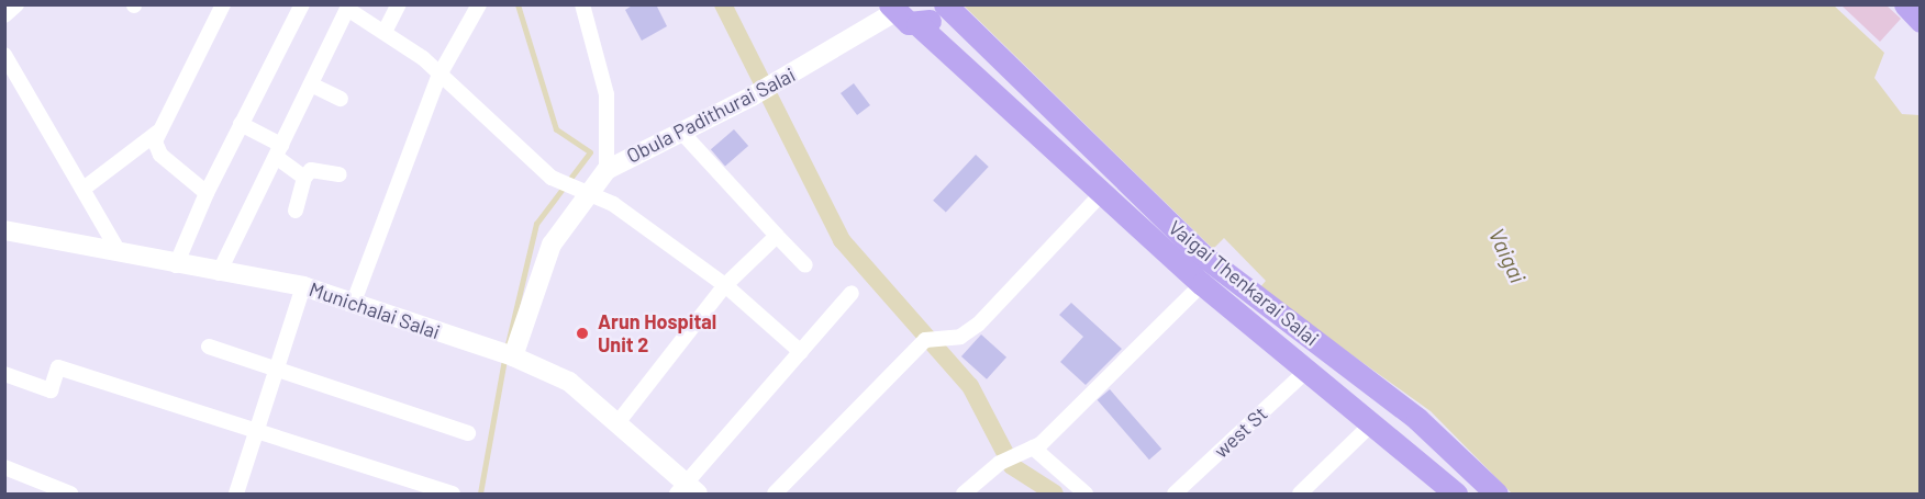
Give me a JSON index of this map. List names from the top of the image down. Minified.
{"streets":{"main road":["Obula Padithurai Salai","Vaigai Thenkarai Salai","Munichalai Salai"],"street":["west St"]},"crossings":[["Obula Padithurai Salai","Vaigai Thenkarai Salai"],["Obula Padithurai Salai","Munichalai Salai"],["Vaigai Thenkarai Salai","west St"]],"water":["Vaigai"],"places":["Arun Hospital Unit 2"]}
